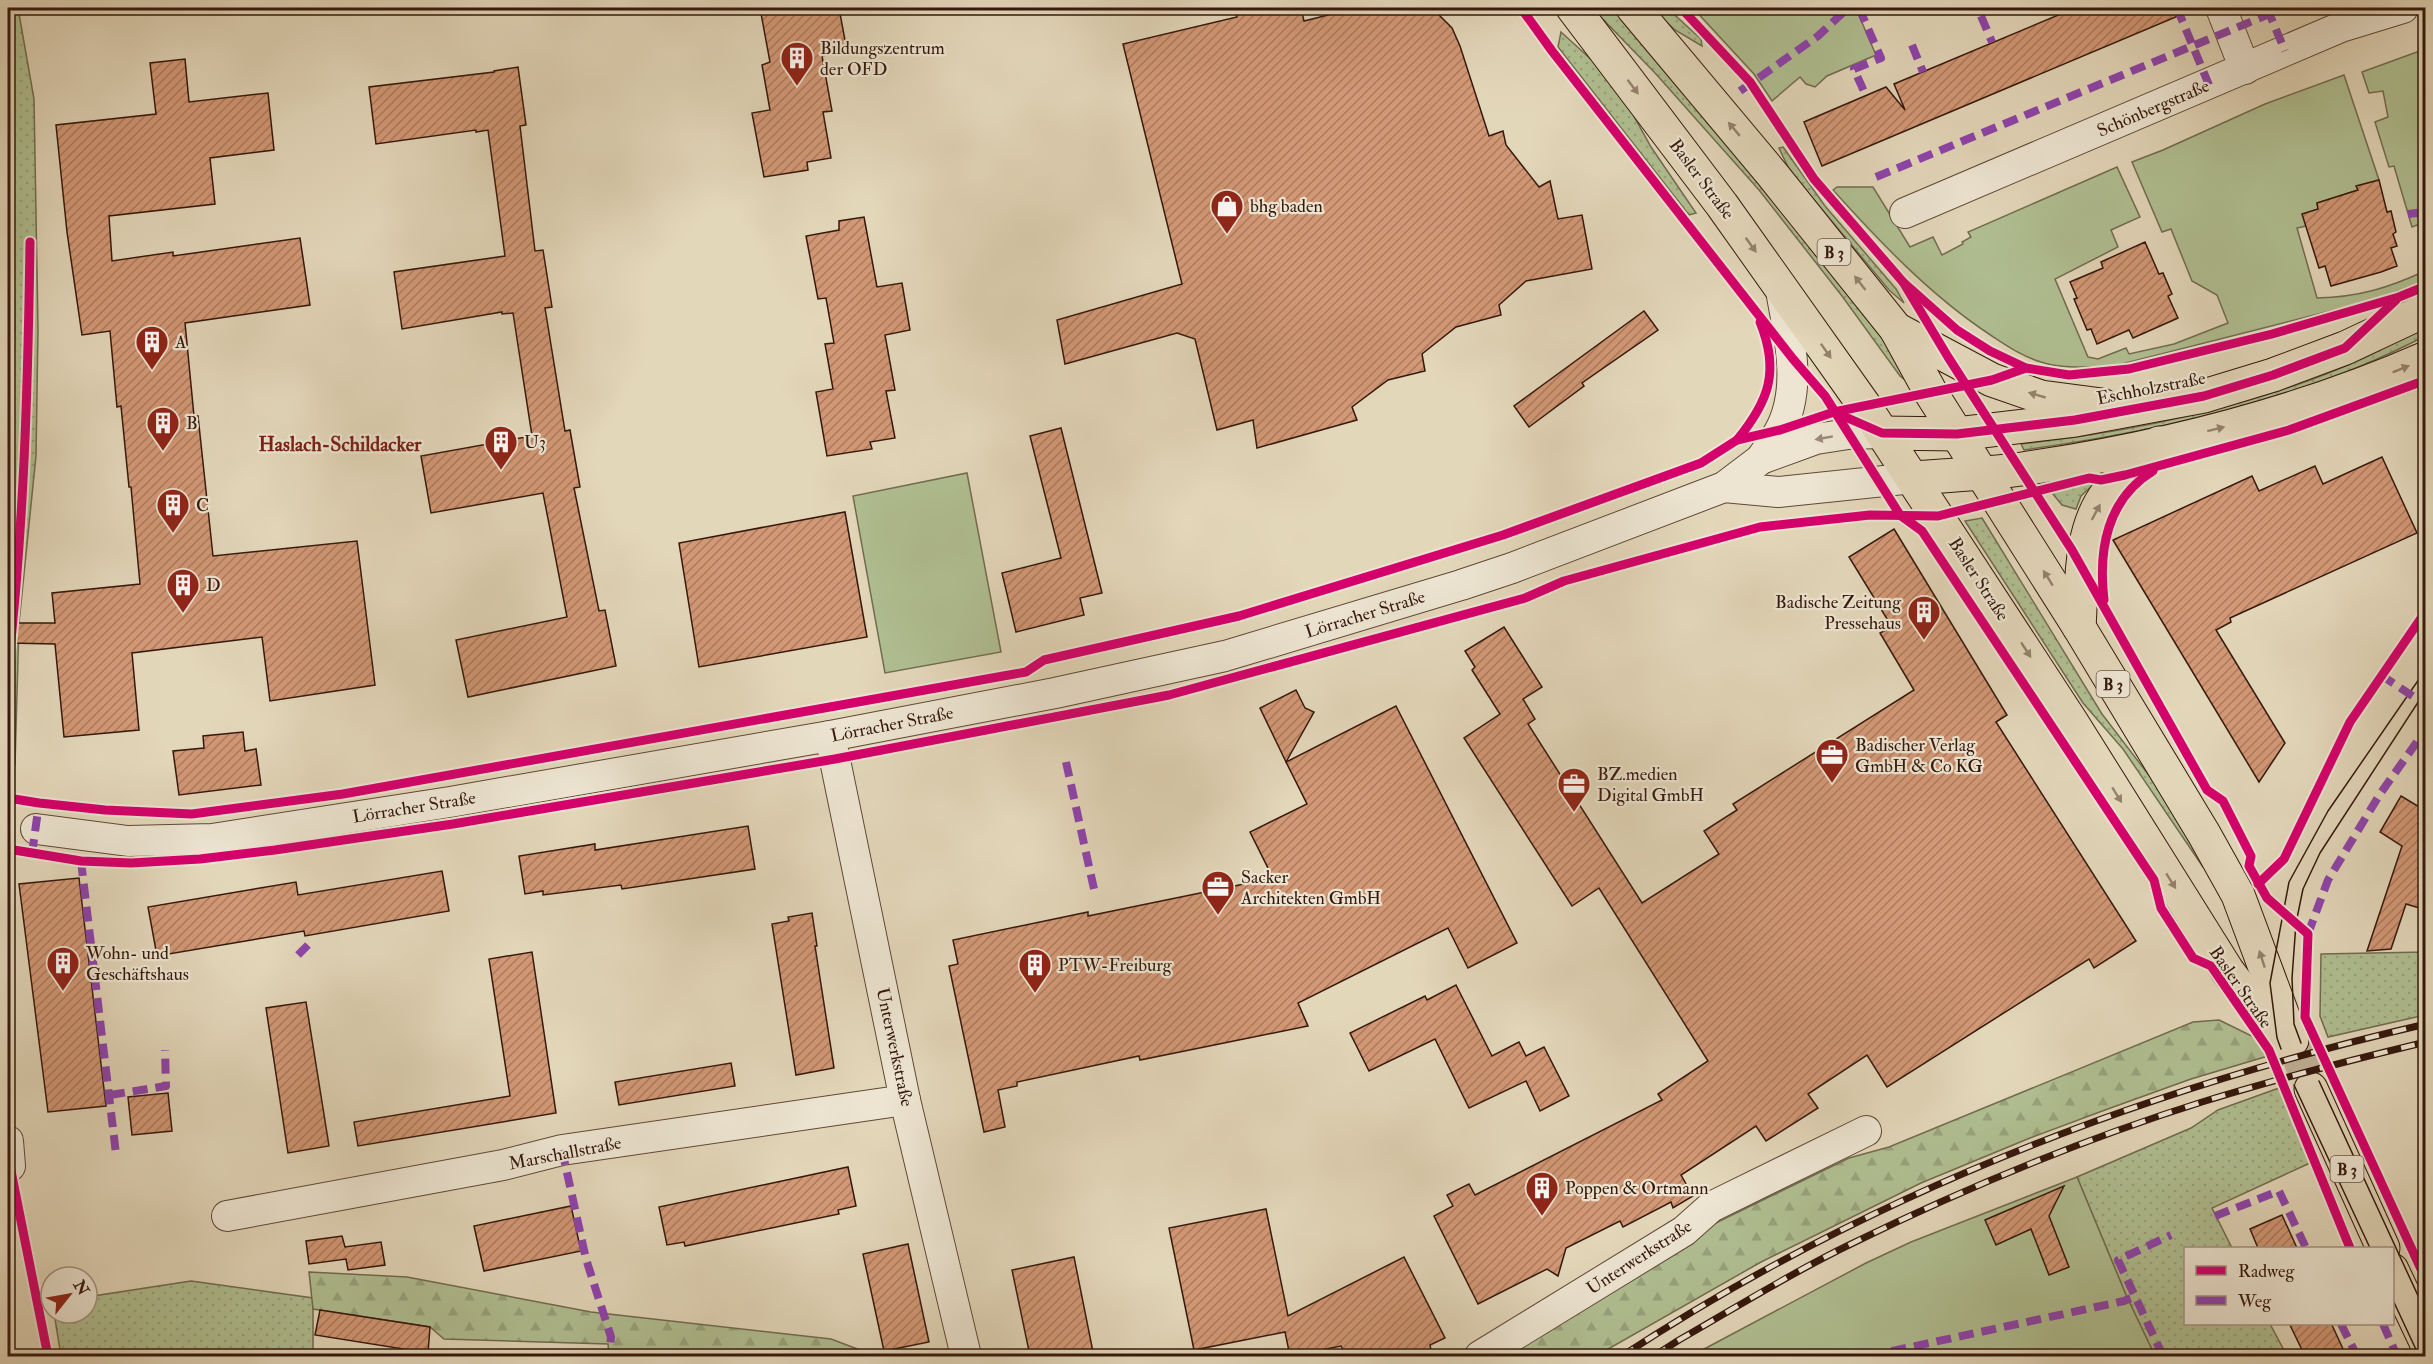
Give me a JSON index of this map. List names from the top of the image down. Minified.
{"streets":{"main road":["Basler Straße","B 3","Eschholzstraße","Lörracher Straße"],"street":["Schönbergstraße","Unterwerkstraße","Marschallstraße"]},"crossings":[["Basler Straße","Eschholzstraße"],["Basler Straße","Lörracher Straße"],["Eschholzstraße","Lörracher Straße"],["Lörracher Straße","Unterwerkstraße"],["Unterwerkstraße","Marschallstraße"]],"districts":["Haslach-Schildacker"],"places":{"building":["Bildungszentrum der OFD","A","B","U3","C","D","Badische Zeitung Pressehaus","Wohn- und Geschäftshaus","PTW-Freiburg","Poppen & Ortmann"],"shop":["bhg baden"],"office":["Badischer Verlag GmbH & Co KG","BZ.medien Digital GmbH","Sacker Architekten GmbH"]},"legend":["Radweg","Weg"],"north":"top right"}
